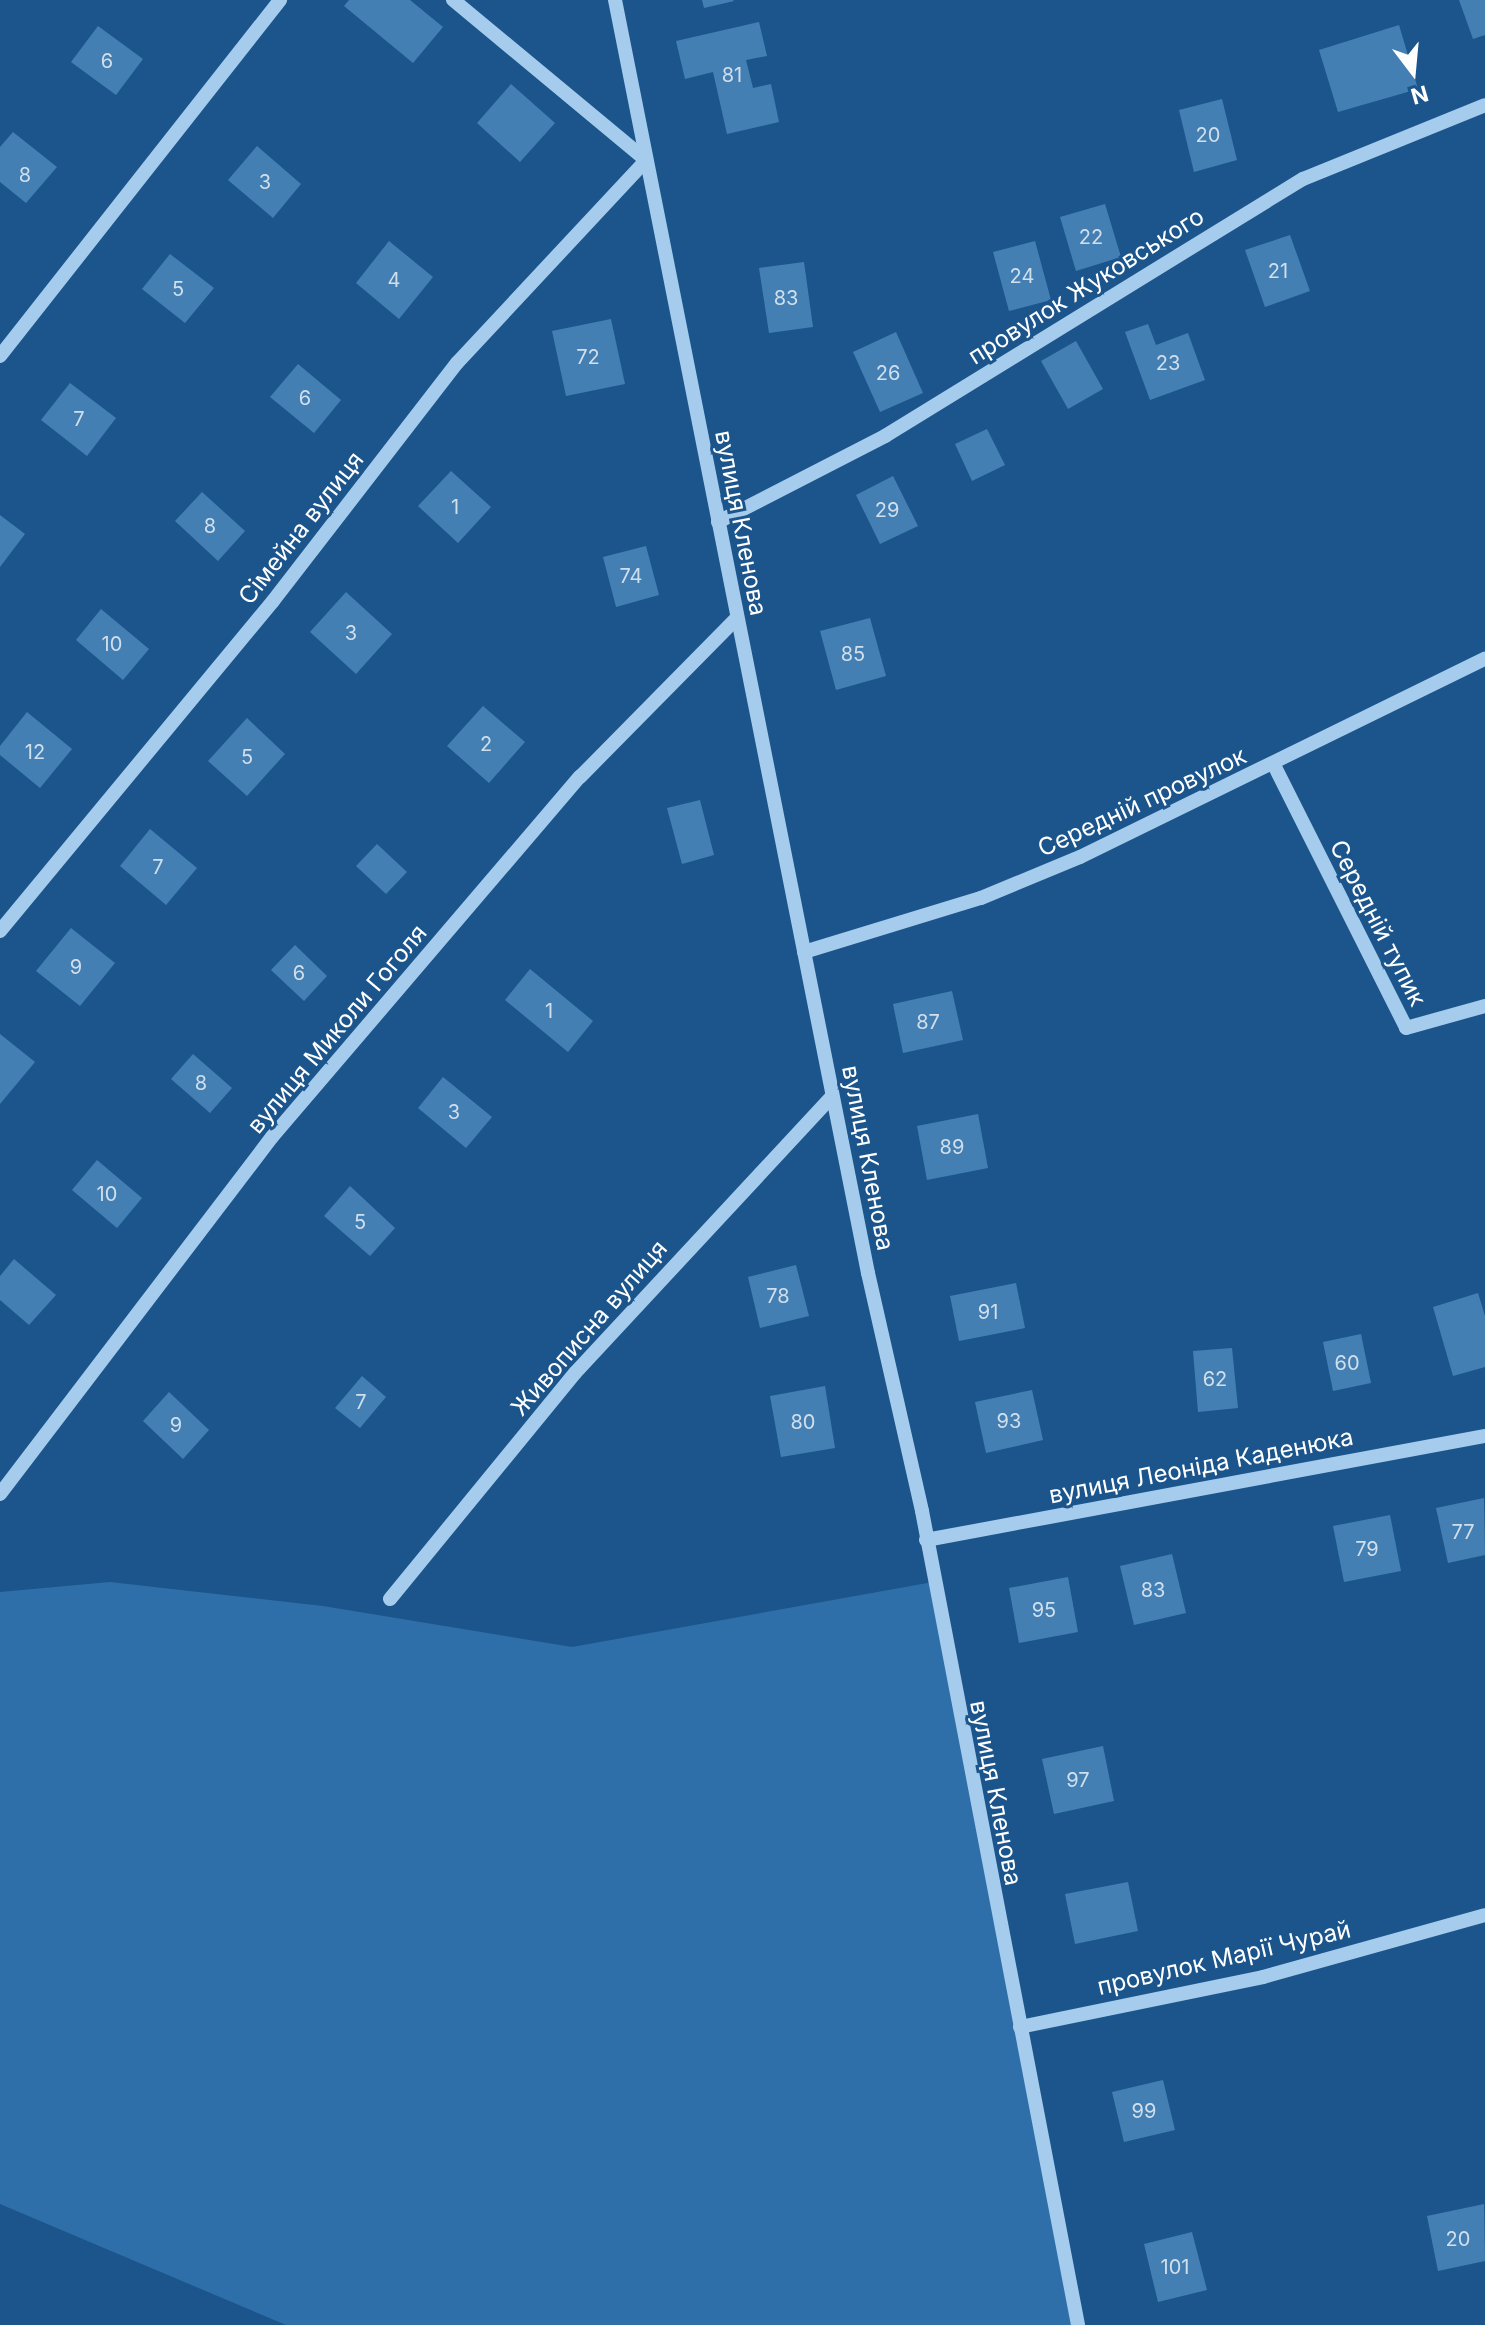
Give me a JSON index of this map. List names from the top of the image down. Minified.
{"streets":{"street":["провулок Жуковського","вулиця Кленова","Сімейна вулиця","Середній провулок","Середній тупик","вулиця Миколи Гоголя","Живописна вулиця","вулиця Леоніда Каденюка","провулок Марії Чурай"]},"crossings":[["провулок Жуковського","вулиця Кленова"],["вулиця Кленова","Сімейна вулиця"],["вулиця Кленова","Середній провулок"],["вулиця Кленова","вулиця Миколи Гоголя"],["вулиця Кленова","Живописна вулиця"],["вулиця Кленова","вулиця Леоніда Каденюка"],["вулиця Кленова","провулок Марії Чурай"],["Середній провулок","Середній тупик"]],"house_numbers":["6","81","20","8","3","22","21","24","4","5","83","72","23","26","6","7","1","29","8","74","3","10","85","2","12","5","7","9","6","1","87","8","3","89","10","5","78","91","60","62","7","93","80","9","77","79","83","95","97","99","20","101"],"north":"bottom"}
